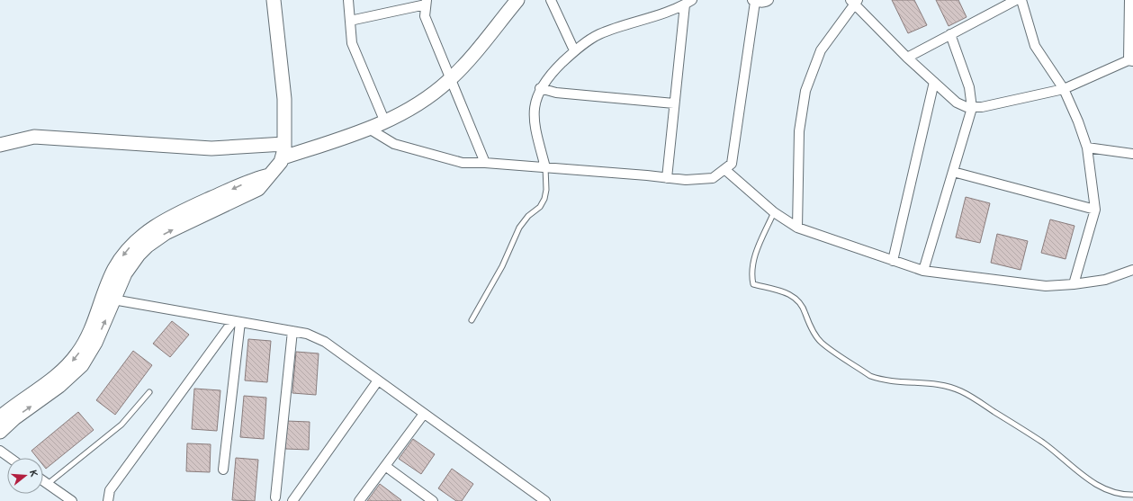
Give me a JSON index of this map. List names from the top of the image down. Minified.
{"north":"right"}
